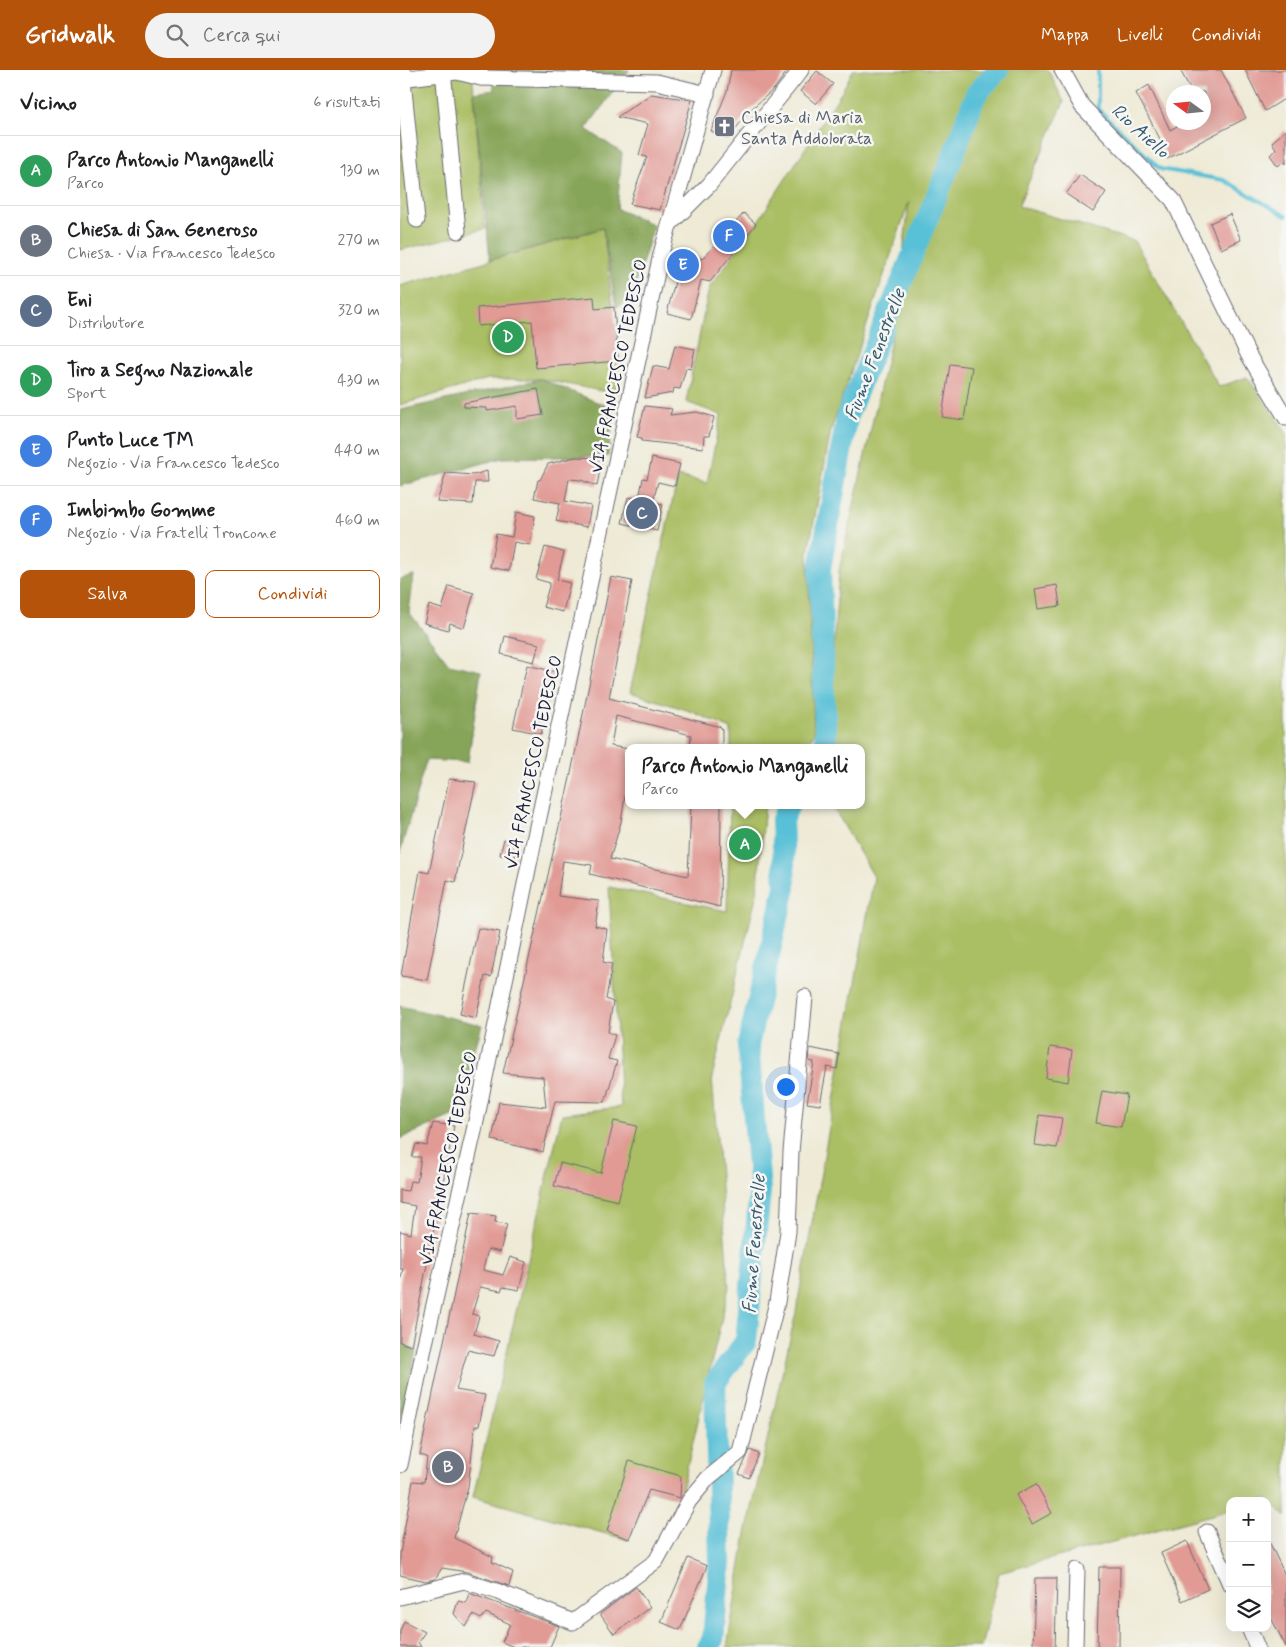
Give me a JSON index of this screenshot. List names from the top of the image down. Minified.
{"streets":{"street":["VIA FRANCESCO TEDESCO"]},"water":["Rio Aiello","Fiume Fenestrelle"],"places":{"church":["Chiesa di Maria Santa Addolorata"]},"north":"left","page":{"header":"Gridwalk","search":"Cerca qui","nav":["Mappa","Livelli","Condividi"],"heading":["Vicino","6 risultati"],"list":[{"mark":"A","name":"Parco Antonio Manganelli","note":"Parco","value":"130 m"},{"mark":"B","name":"Chiesa di San Generoso","note":"Chiesa · Via Francesco Tedesco","value":"270 m"},{"mark":"C","name":"Eni","note":"Distributore","value":"320 m"},{"mark":"D","name":"Tiro a Segno Nazionale","note":"Sport","value":"430 m"},{"mark":"E","name":"Punto Luce TM","note":"Negozio · Via Francesco Tedesco","value":"440 m"},{"mark":"F","name":"Imbimbo Gomme","note":"Negozio · Via Fratelli Troncone","value":"460 m"}],"pins":["F","E","D","C","A","B"],"buttons":["Salva","Condividi"],"popup":["Parco Antonio Manganelli","Parco"],"map_buttons":["+","−"]}}
